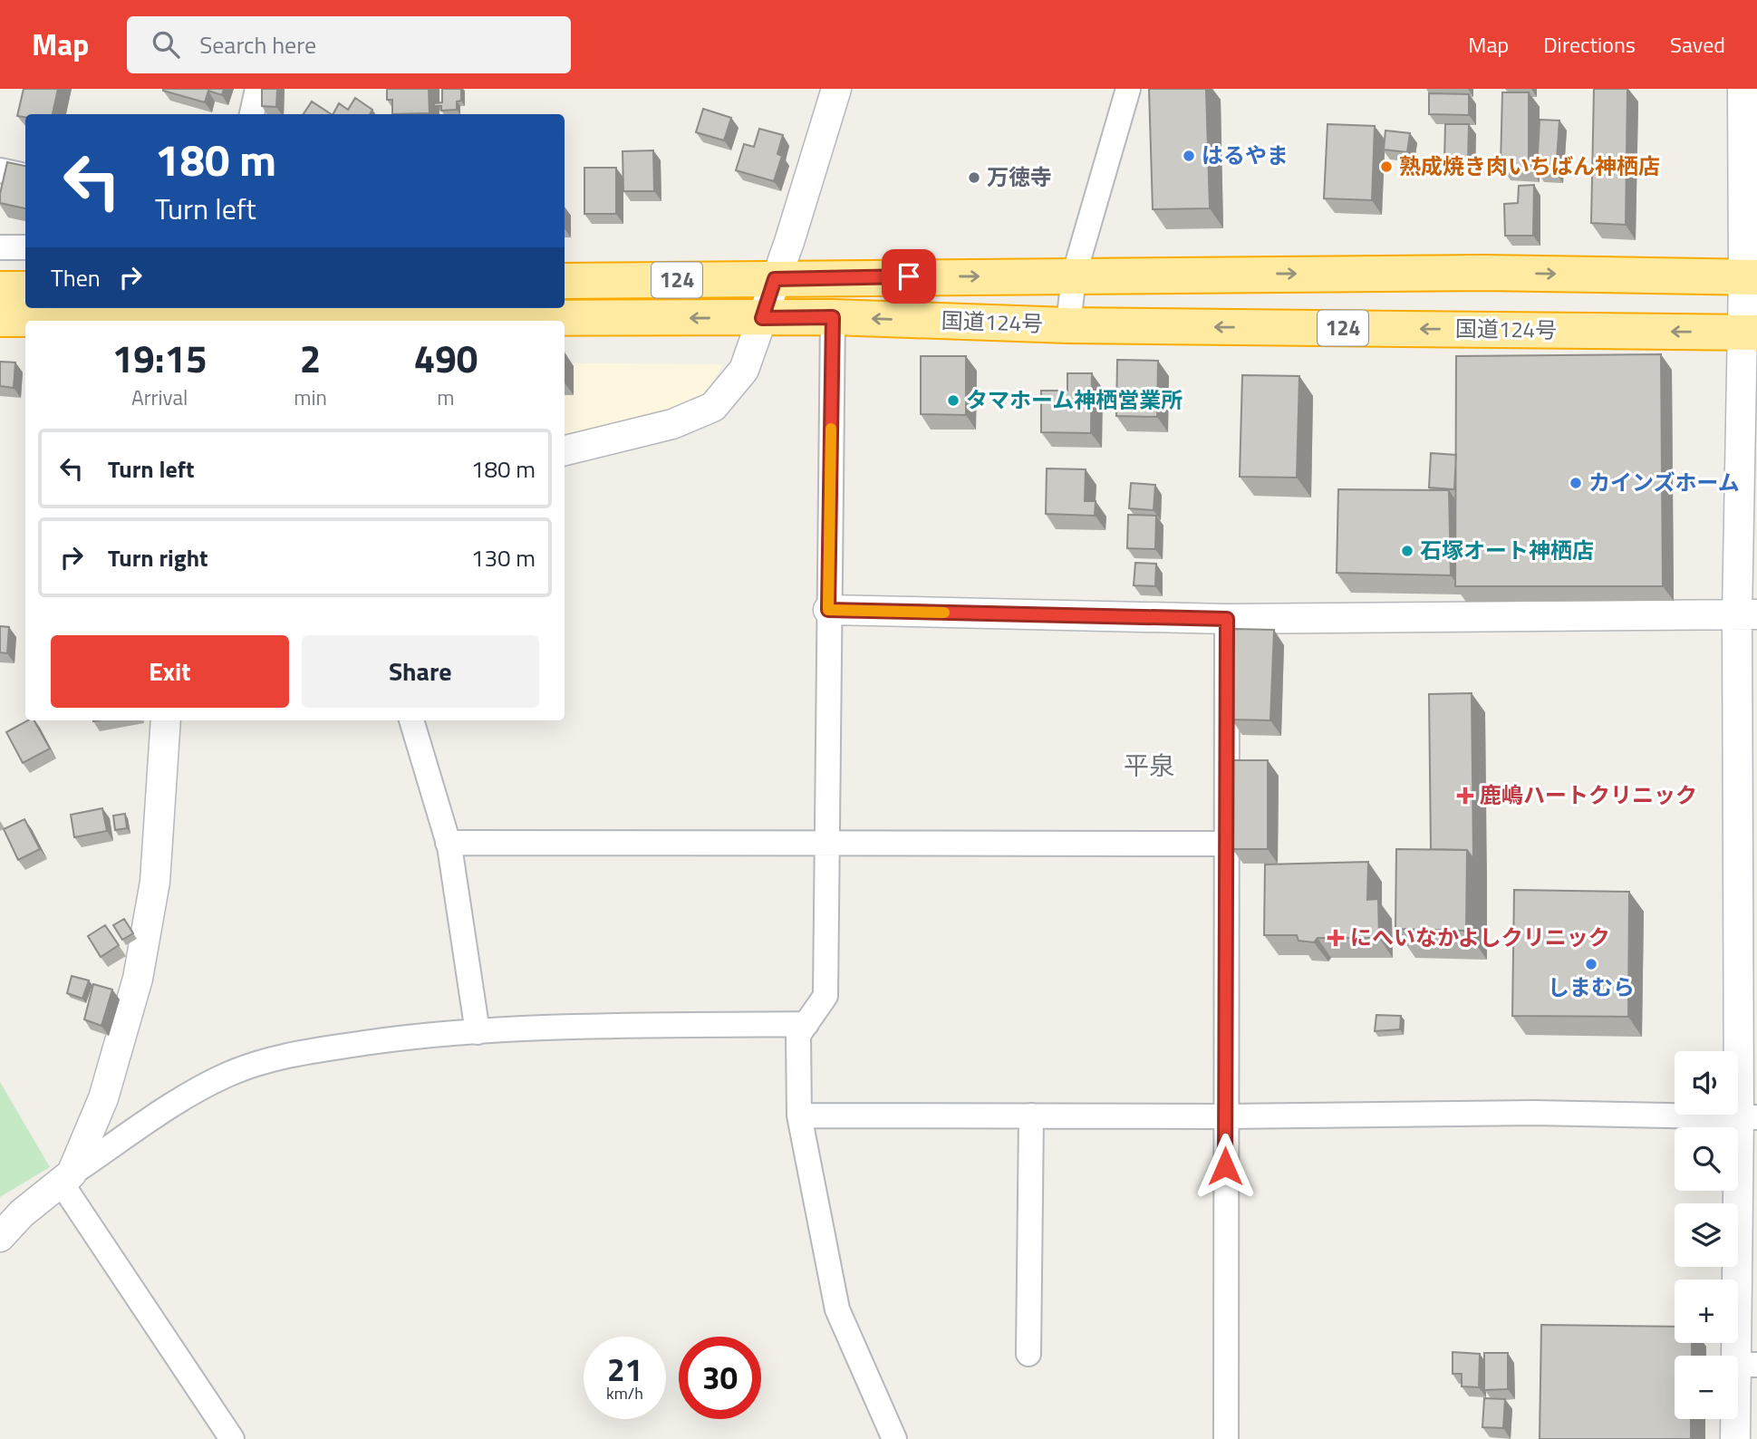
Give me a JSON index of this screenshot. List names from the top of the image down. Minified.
{"streets":{"highway":["124","国道124号"]},"districts":["平泉"],"places":{"other":["はるやま","熟成焼き肉いちばん神栖店","万徳寺","タマホーム神栖営業所","カインズホーム","石塚オート神栖店","しまむら"],"health":["鹿嶋ハートクリニック","にへいなかよしクリニック"]},"page":{"header":"Map","search":"Search here","nav":["Map","Directions","Saved"],"turn":["180 m","Turn left"],"then":"Then","eta":["19:15","Arrival","2","min","490","m"],"list":[{"name":"Turn left","value":"180 m"},{"name":"Turn right","value":"130 m"}],"buttons":["Exit","Share"],"map_buttons":["+","−"],"speed":"21 km/h","limit":"30"}}
